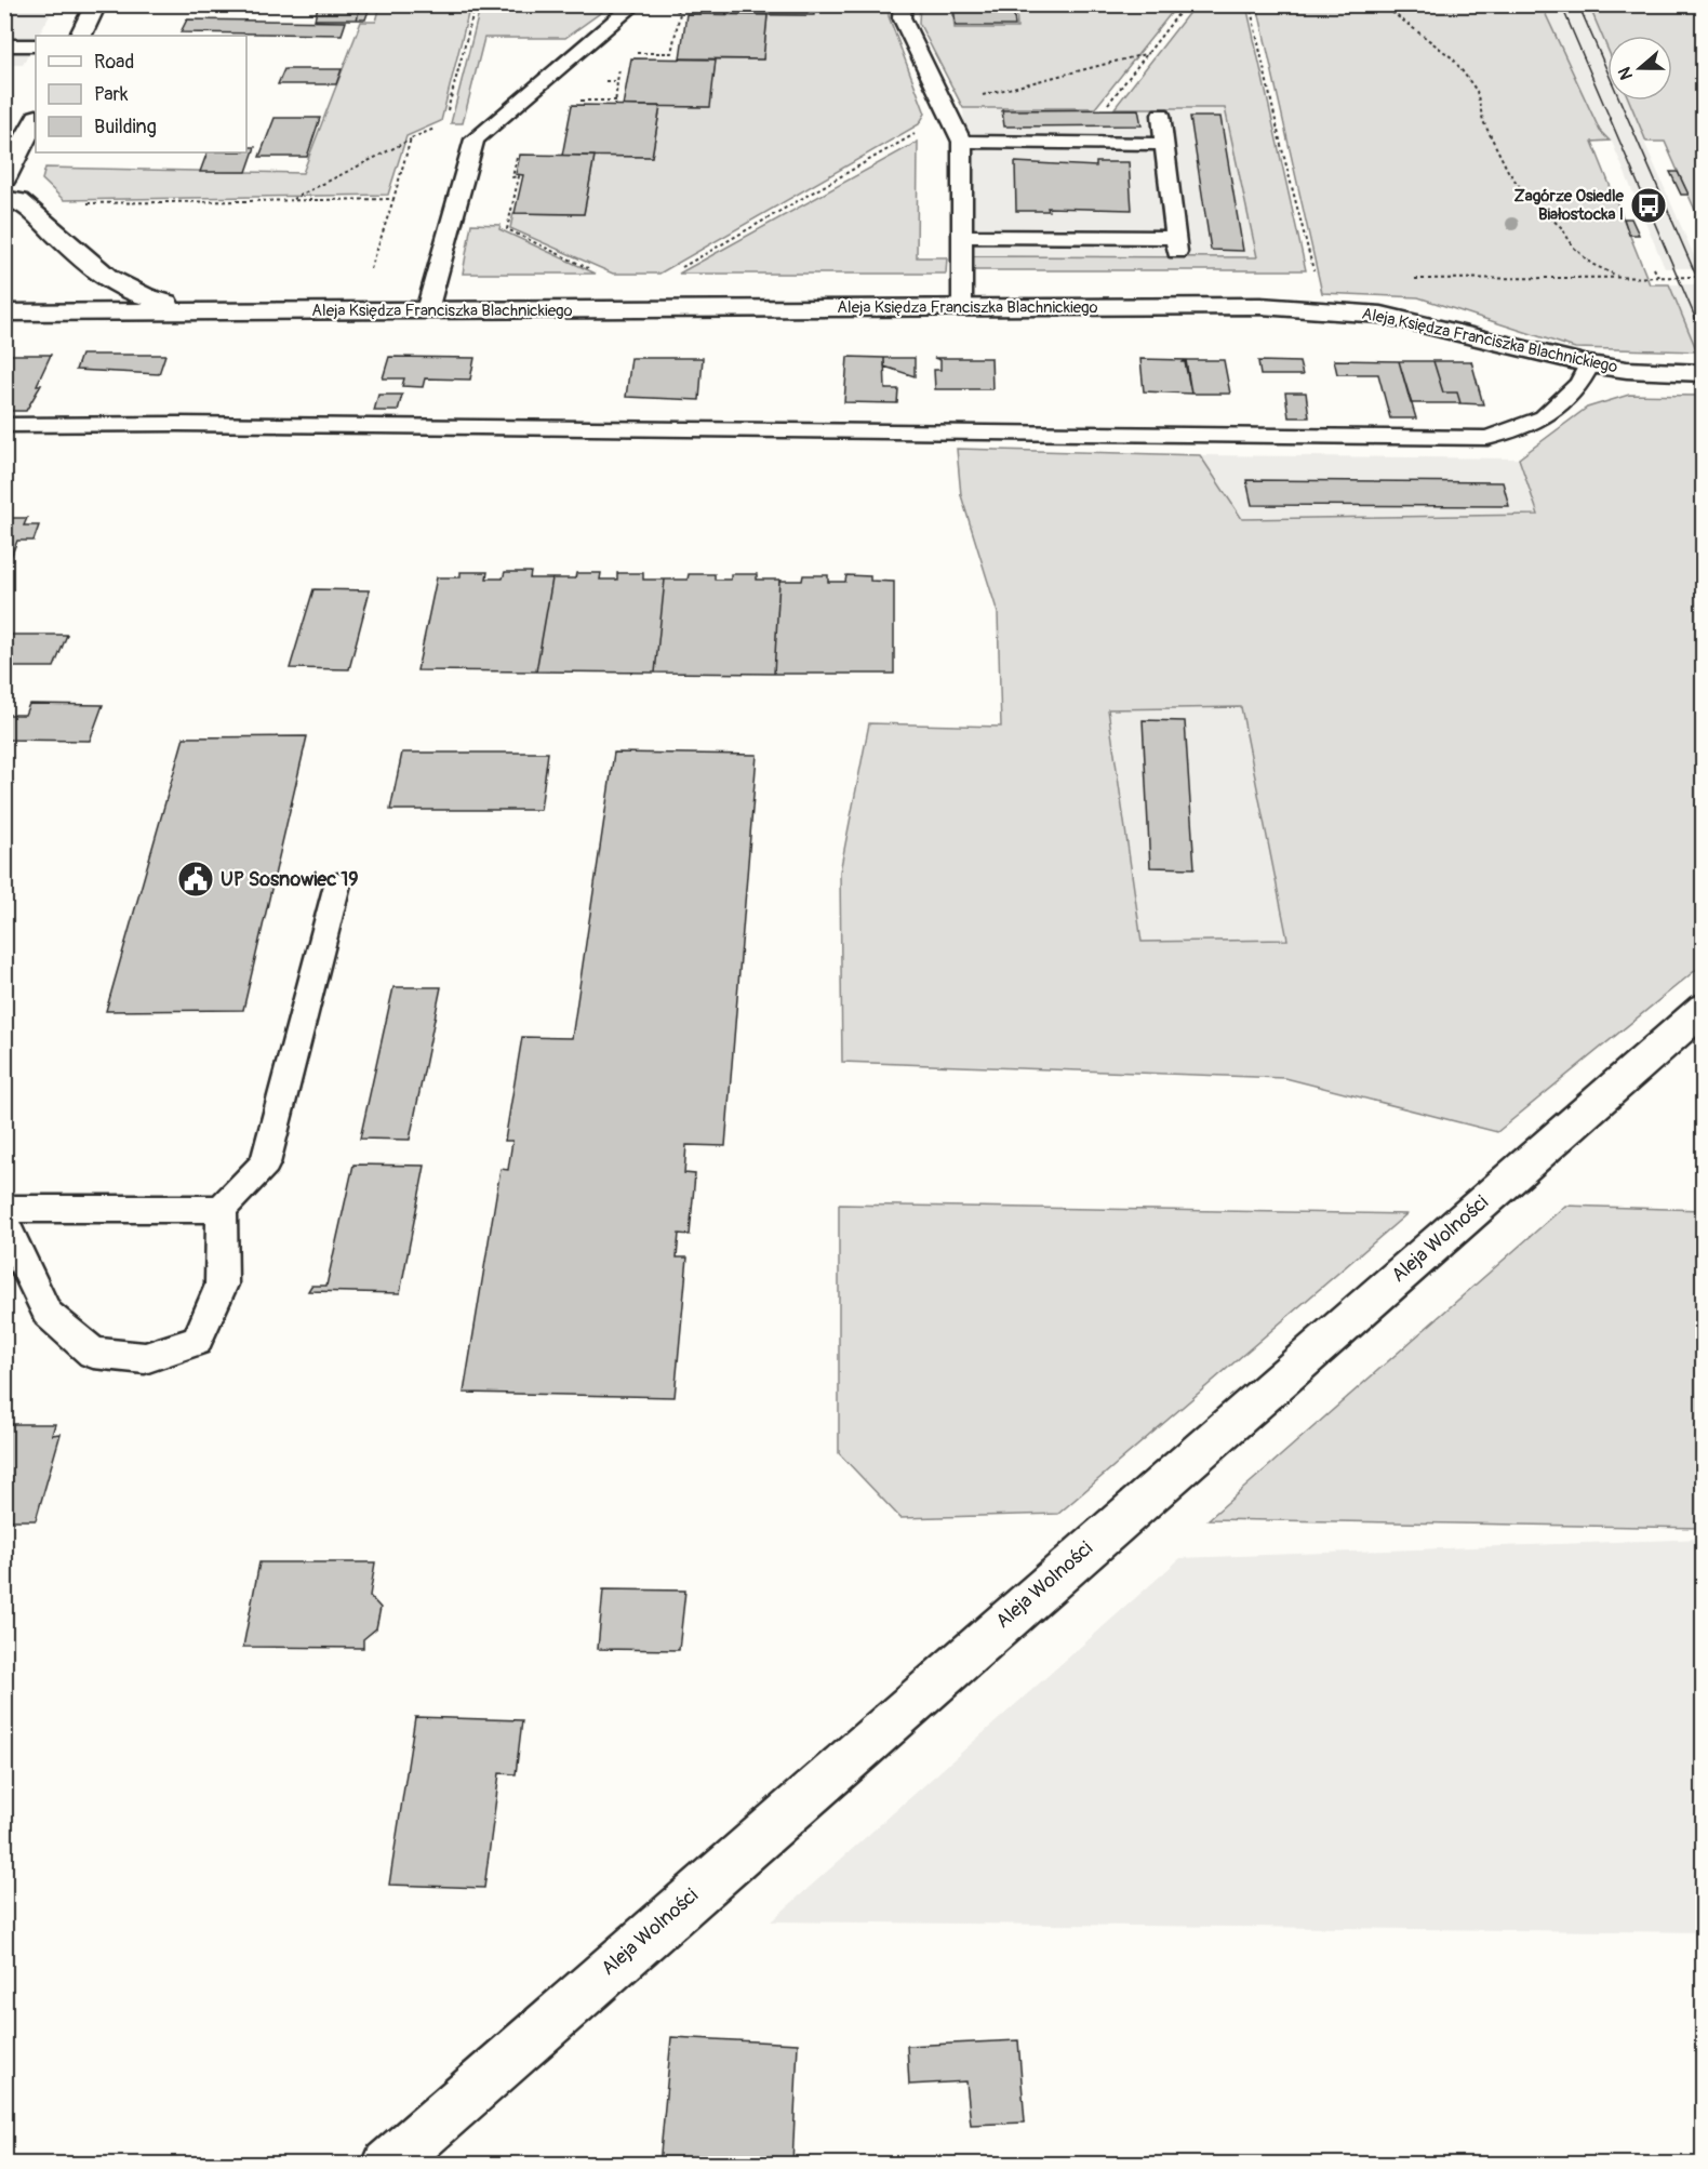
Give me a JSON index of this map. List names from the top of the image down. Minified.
{"streets":{"street":["Aleja Księdza Franciszka Blachnickiego","Aleja Wolności"]},"places":{"bus stop":["Zagórze Osiedle Białostocka I"],"public building":["UP Sosnowiec 19"]},"legend":["Road","Park","Building"],"north":"left"}
